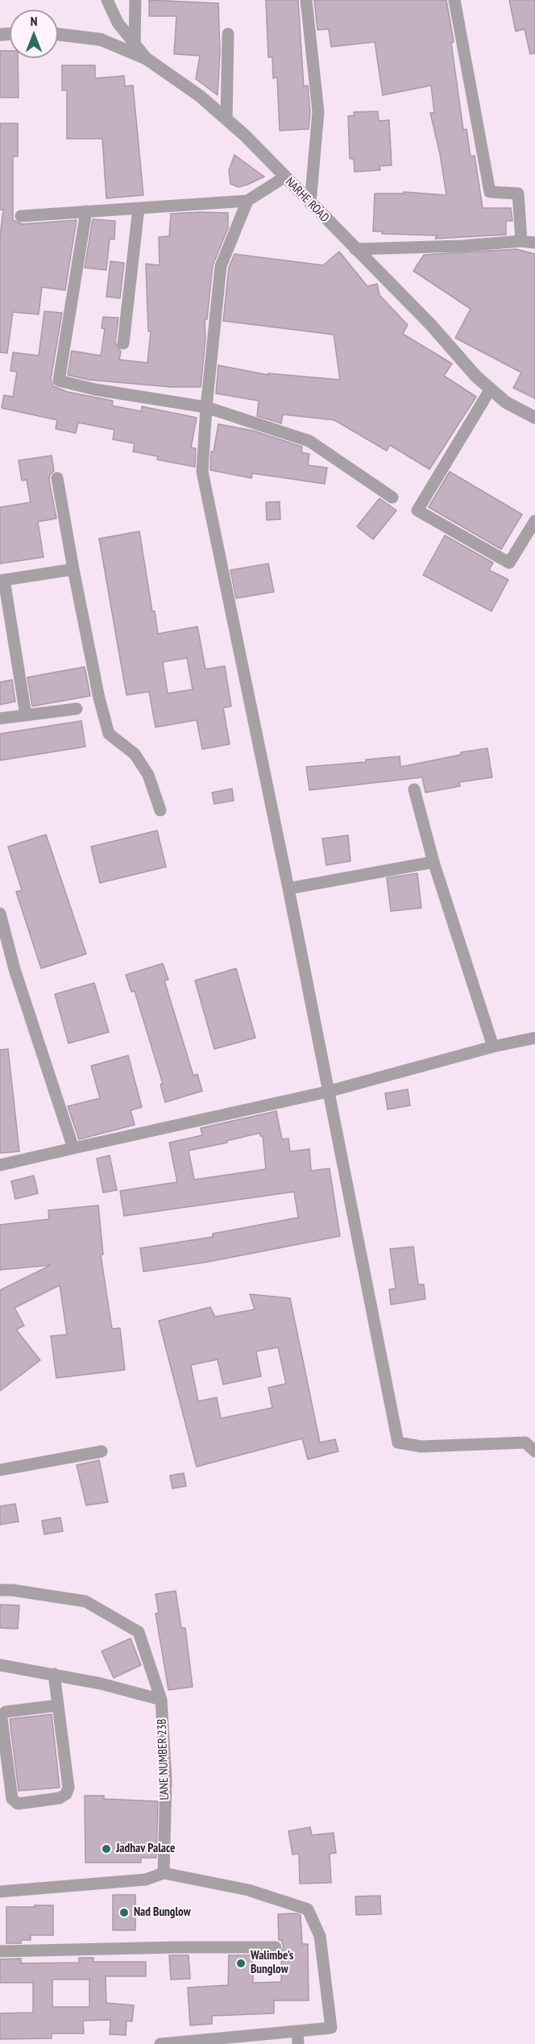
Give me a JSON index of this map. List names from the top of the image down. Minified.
{"streets":{"street":["NARHE ROAD","LANE NUMBER 23B"]},"places":["Jadhav Palace","Nad Bunglow","Walimbe's Bunglow"],"north":"top"}
